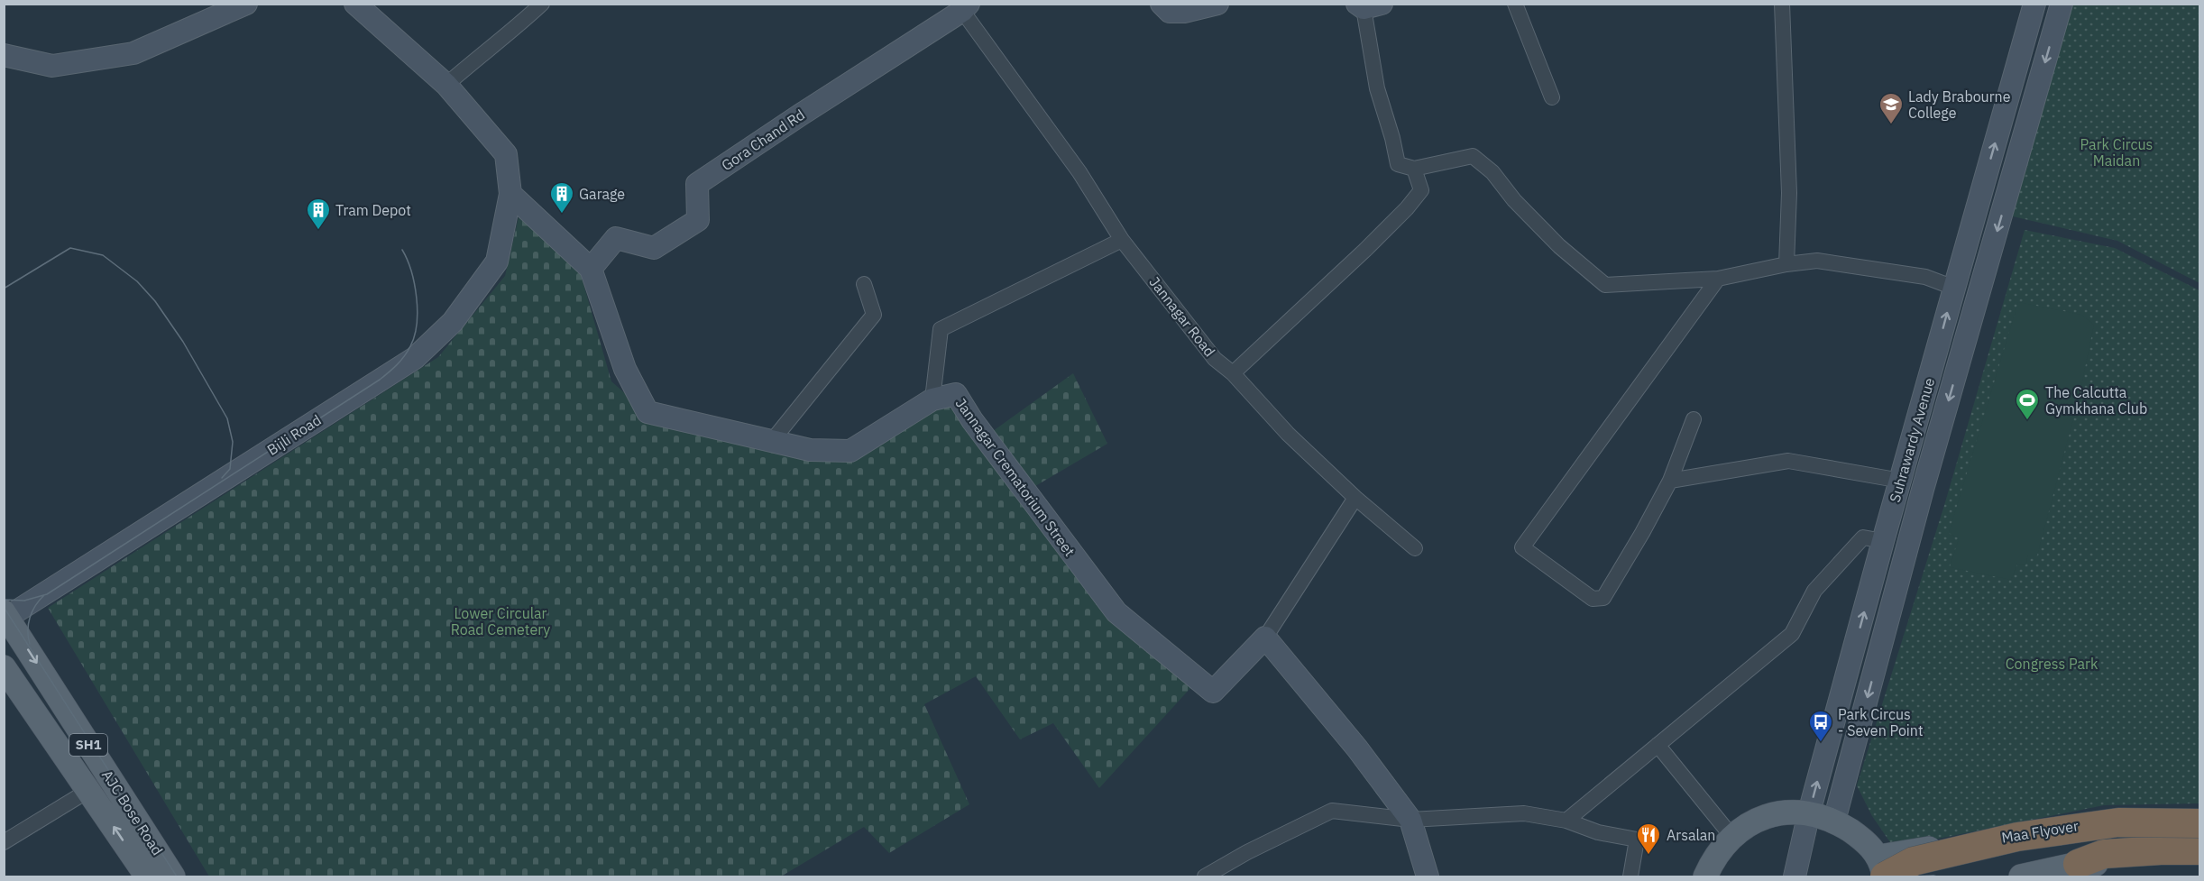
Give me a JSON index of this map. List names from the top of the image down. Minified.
{"streets":{"highway":["Maa Flyover"],"main road":["SH1","AJC Bose Road"],"street":["Gora Chand Rd","Jannagar Road","Bijli Road","Suhrawardy Avenue","Jannagar Crematorium Street"]},"crossings":[["Gora Chand Rd","Jannagar Road"],["Gora Chand Rd","Jannagar Crematorium Street"],["Bijli Road","Jannagar Crematorium Street"],["Bijli Road","AJC Bose Road"]],"parks":["Park Circus Maidan","Lower Circular Road Cemetery","Congress Park"],"places":{"school or university":["Lady Brabourne College"],"building":["Garage","Tram Depot"],"sports":["The Calcutta Gymkhana Club"],"bus stop":["Park Circus - Seven Point"],"restaurant":["Arsalan"]}}
